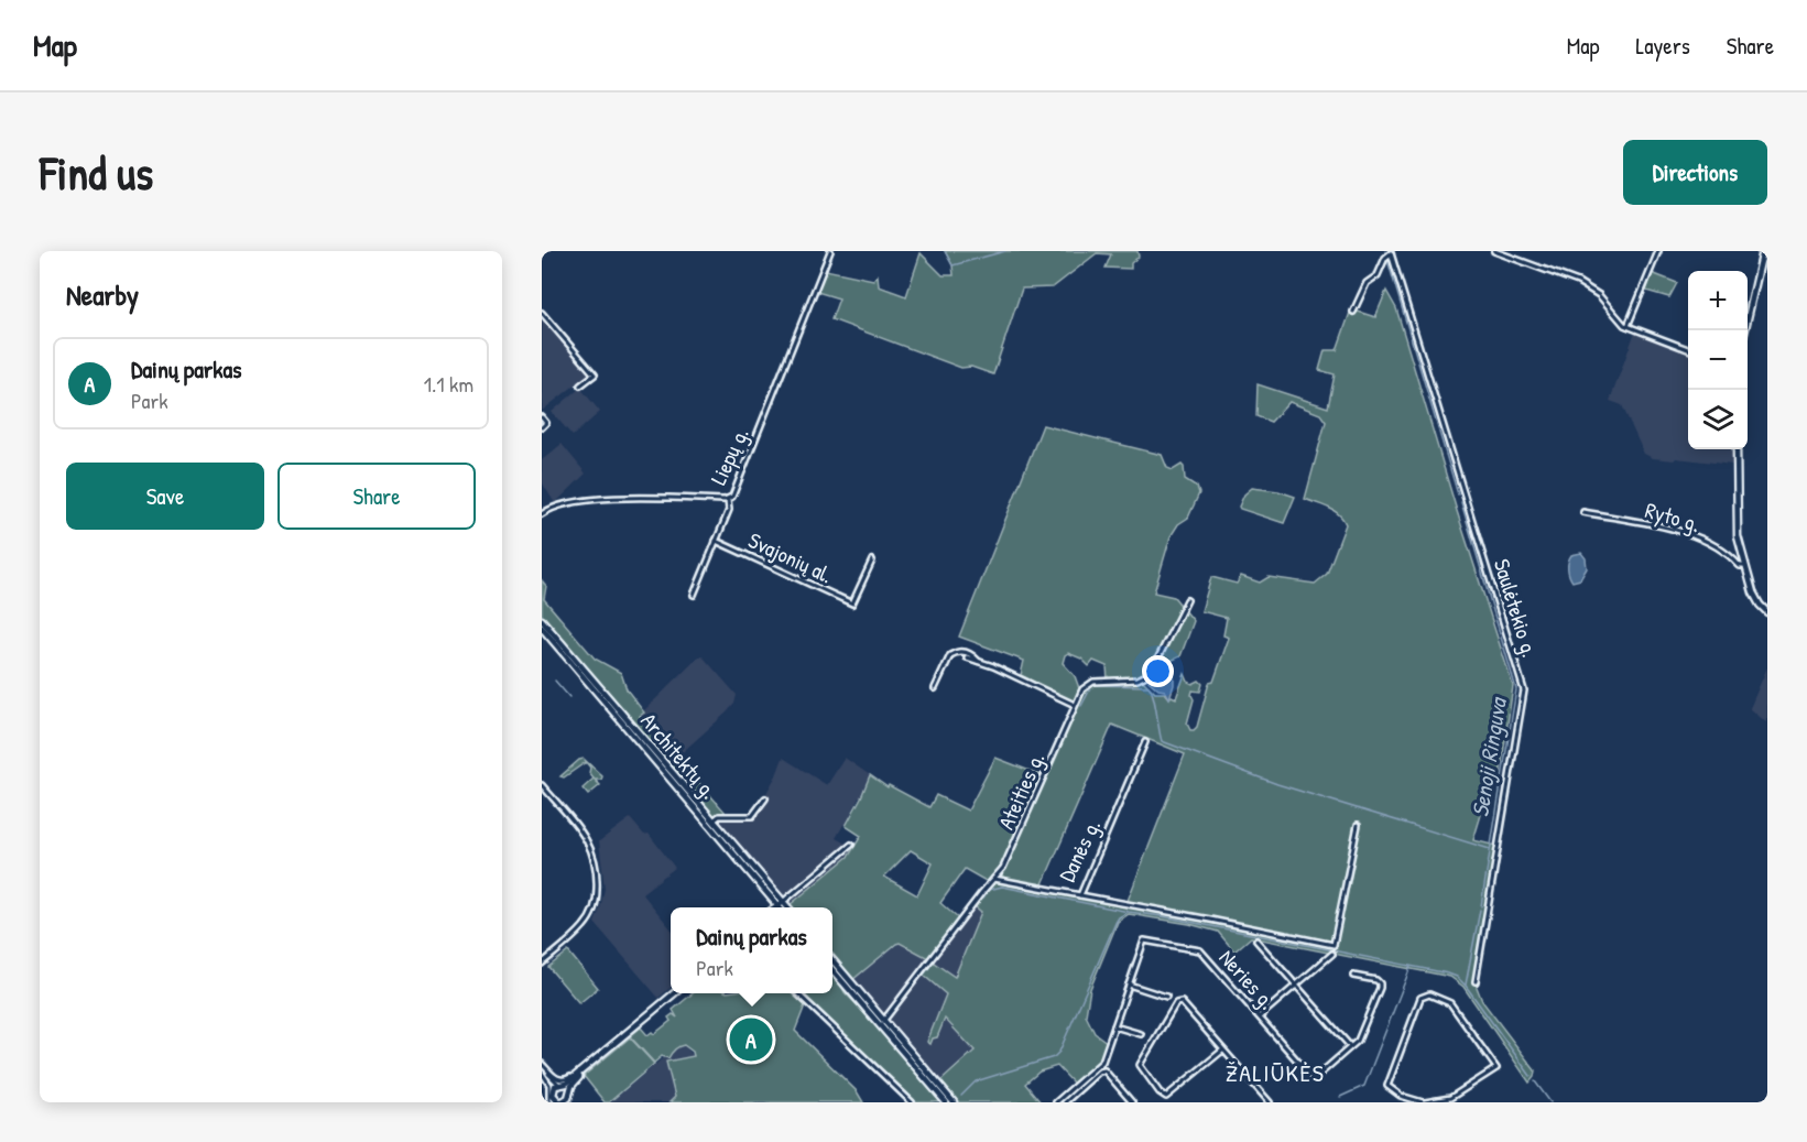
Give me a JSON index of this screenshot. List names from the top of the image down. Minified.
{"streets":{"main road":["Architektų g."],"street":["Liepų g.","Ryto g.","Svajonių al.","Saulėtekio g.","Ateities g.","Danės g.","Neries g."]},"crossings":[["Ateities g.","Danės g."]],"districts":["ŽALIŪKĖS"],"water":["Senoji Ringuva"],"page":{"header":"Map","nav":["Map","Layers","Share"],"buttons":["Directions",["Save","Share"]],"title":"Find us","heading":"Nearby","map_buttons":["+","−"],"list":[{"mark":"A","name":"Dainų parkas","note":"Park","value":"1.1 km"}],"popup":["Dainų parkas","Park"],"pins":"A"}}
